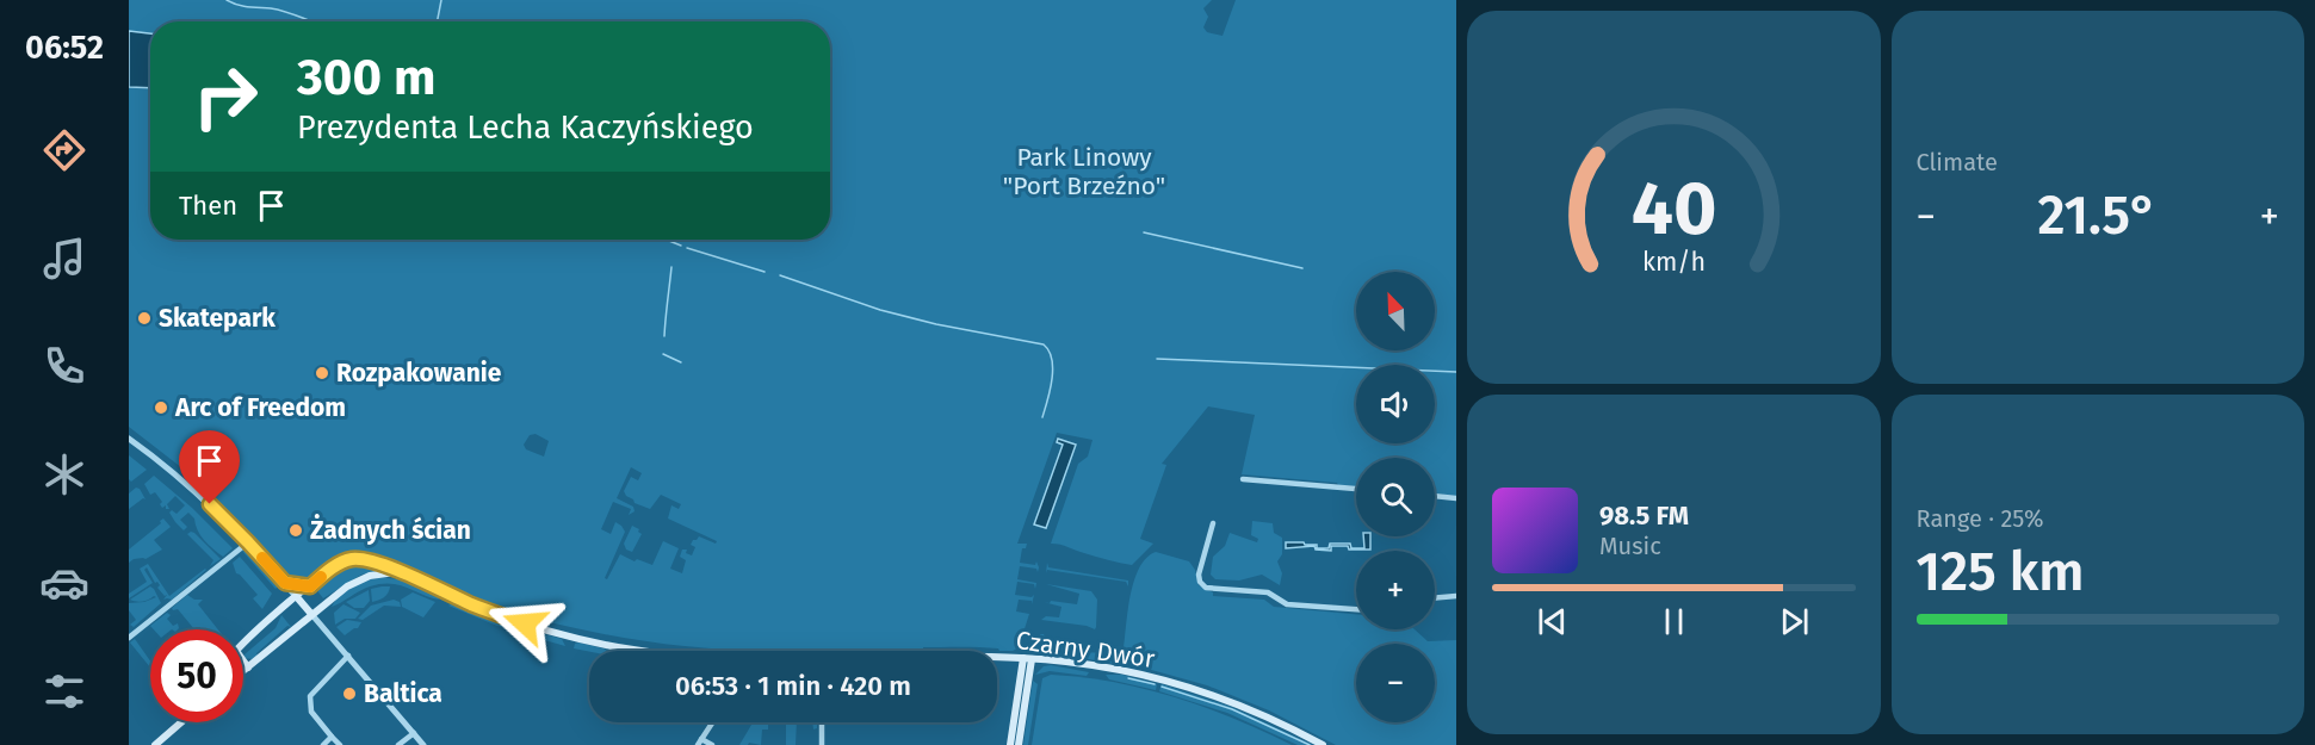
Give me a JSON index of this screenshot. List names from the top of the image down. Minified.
{"streets":{"main road":["Czarny Dwór"]},"parks":["Park Linowy \"Port Brzeźno\""],"places":["Skatepark","Rozpakowanie","Arc of Freedom","Żadnych ścian","Baltica"],"north":"top left","page":{"tabs":"06:52","tile":["Climate",["Range · 25%","125 km"]],"turn":["300 m","Prezydenta Lecha Kaczyńskiego"],"then":"Then","heat":["−","21.5°","+"],"map_buttons":["+","−"],"song":["98.5 FM","Music"],"limit":"50","trip":"06:53 · 1 min · 420 m","gauge":["40","km/h"]}}
